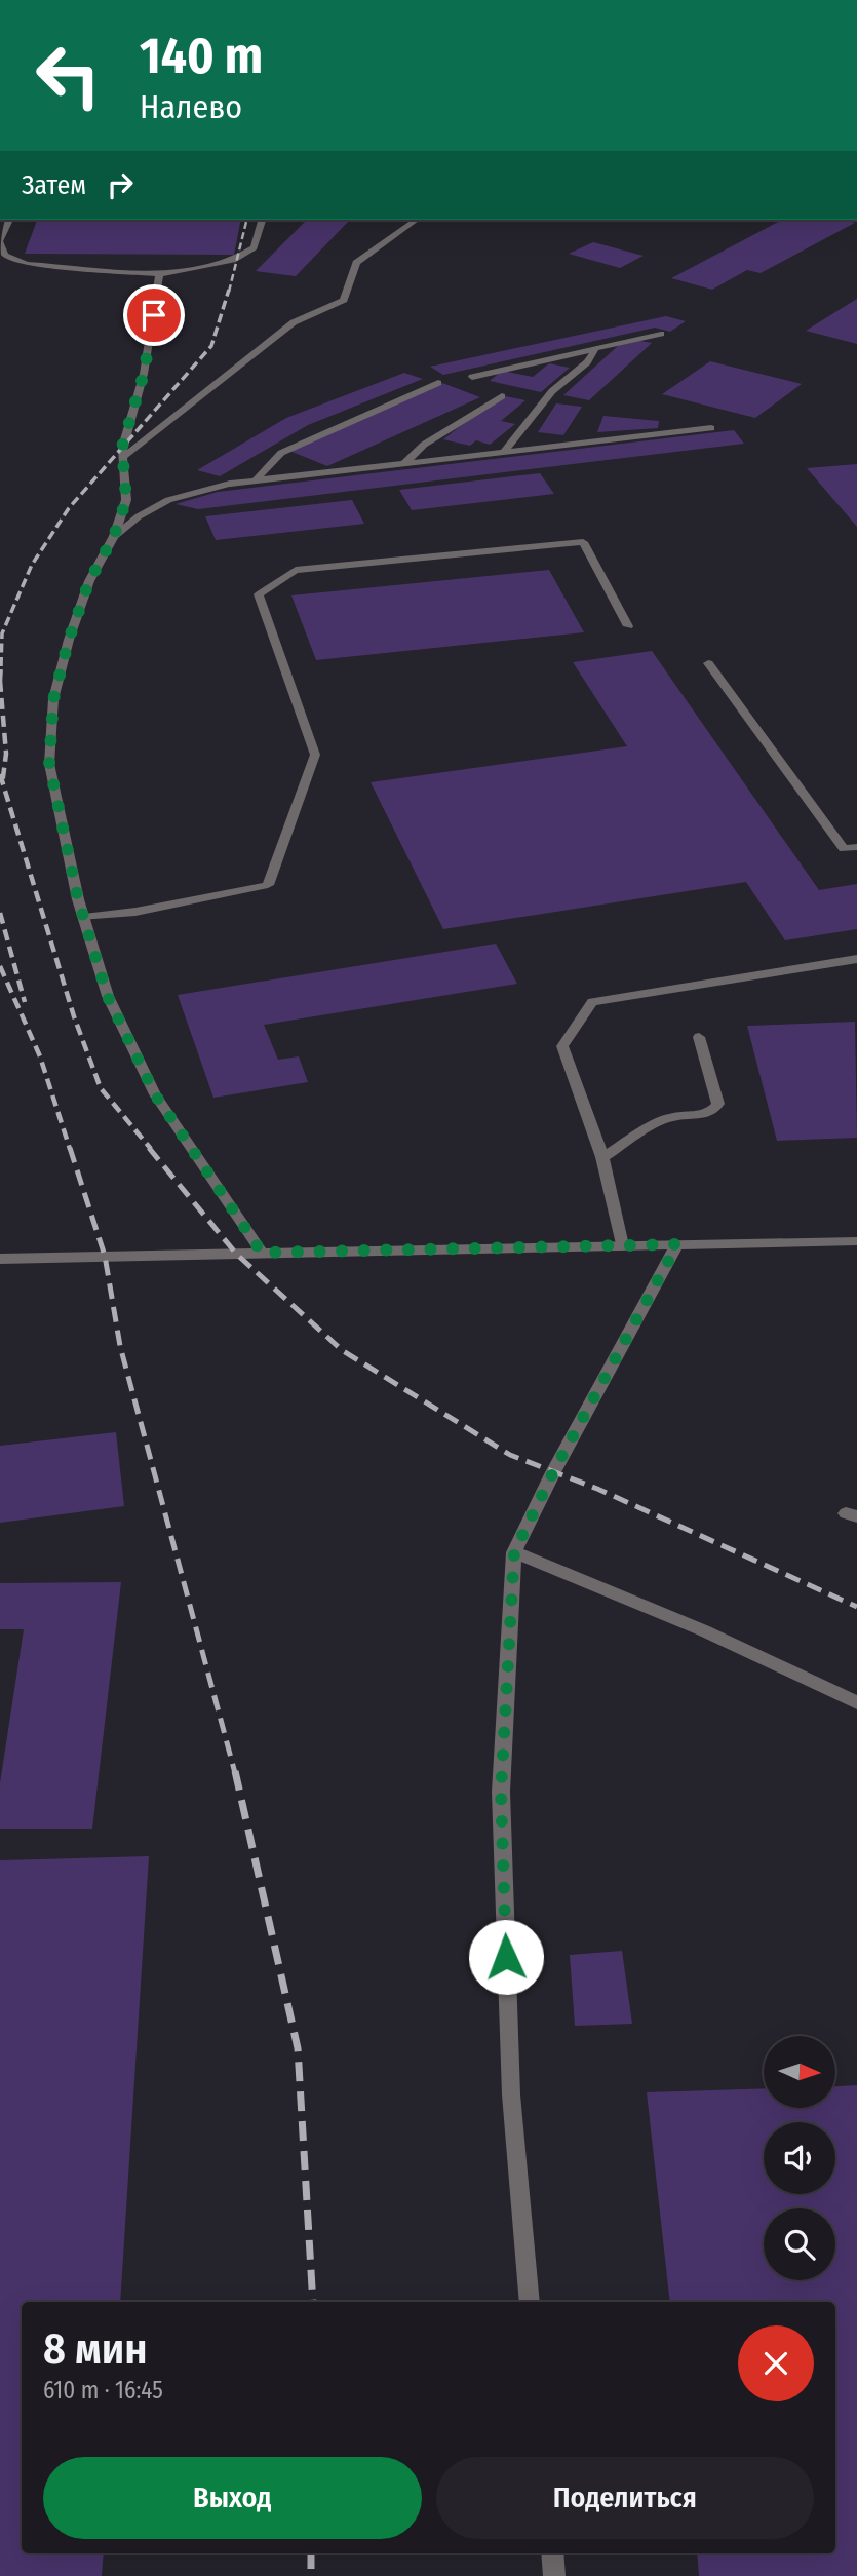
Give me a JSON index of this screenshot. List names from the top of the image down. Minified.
{"north":"right","page":{"turn":["140 m","Налево"],"then":"Затем","heading":["8 мин","610 m · 16:45"],"buttons":["Выход","Поделиться"]}}
